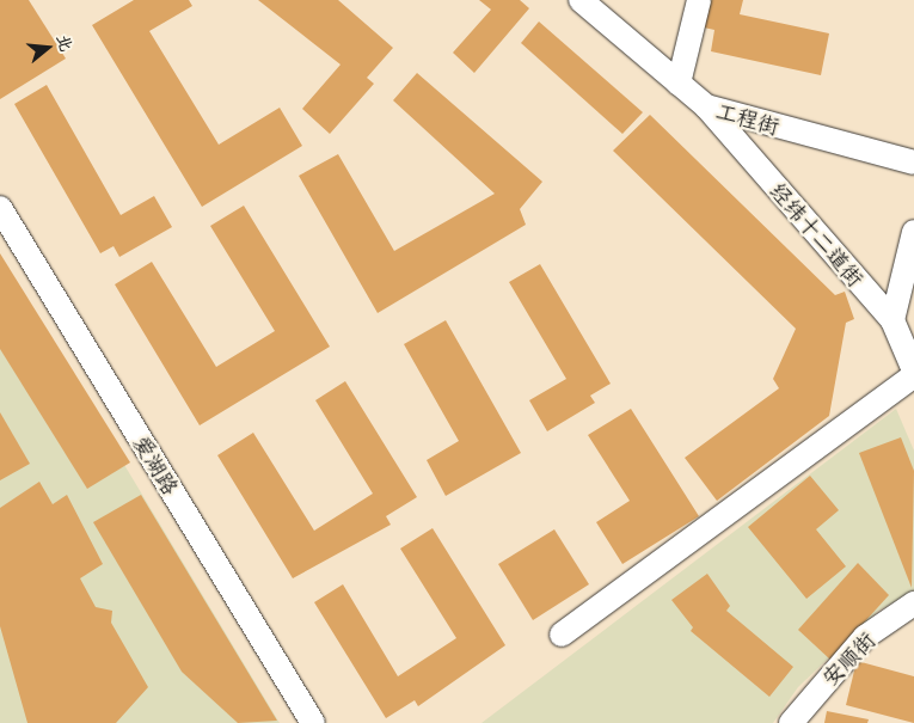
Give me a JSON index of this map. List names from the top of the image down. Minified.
{"streets":{"street":["工程街","经纬十二道街","爱湖路","安顺街"]},"crossings":[["工程街","经纬十二道街"]],"north":"right"}
